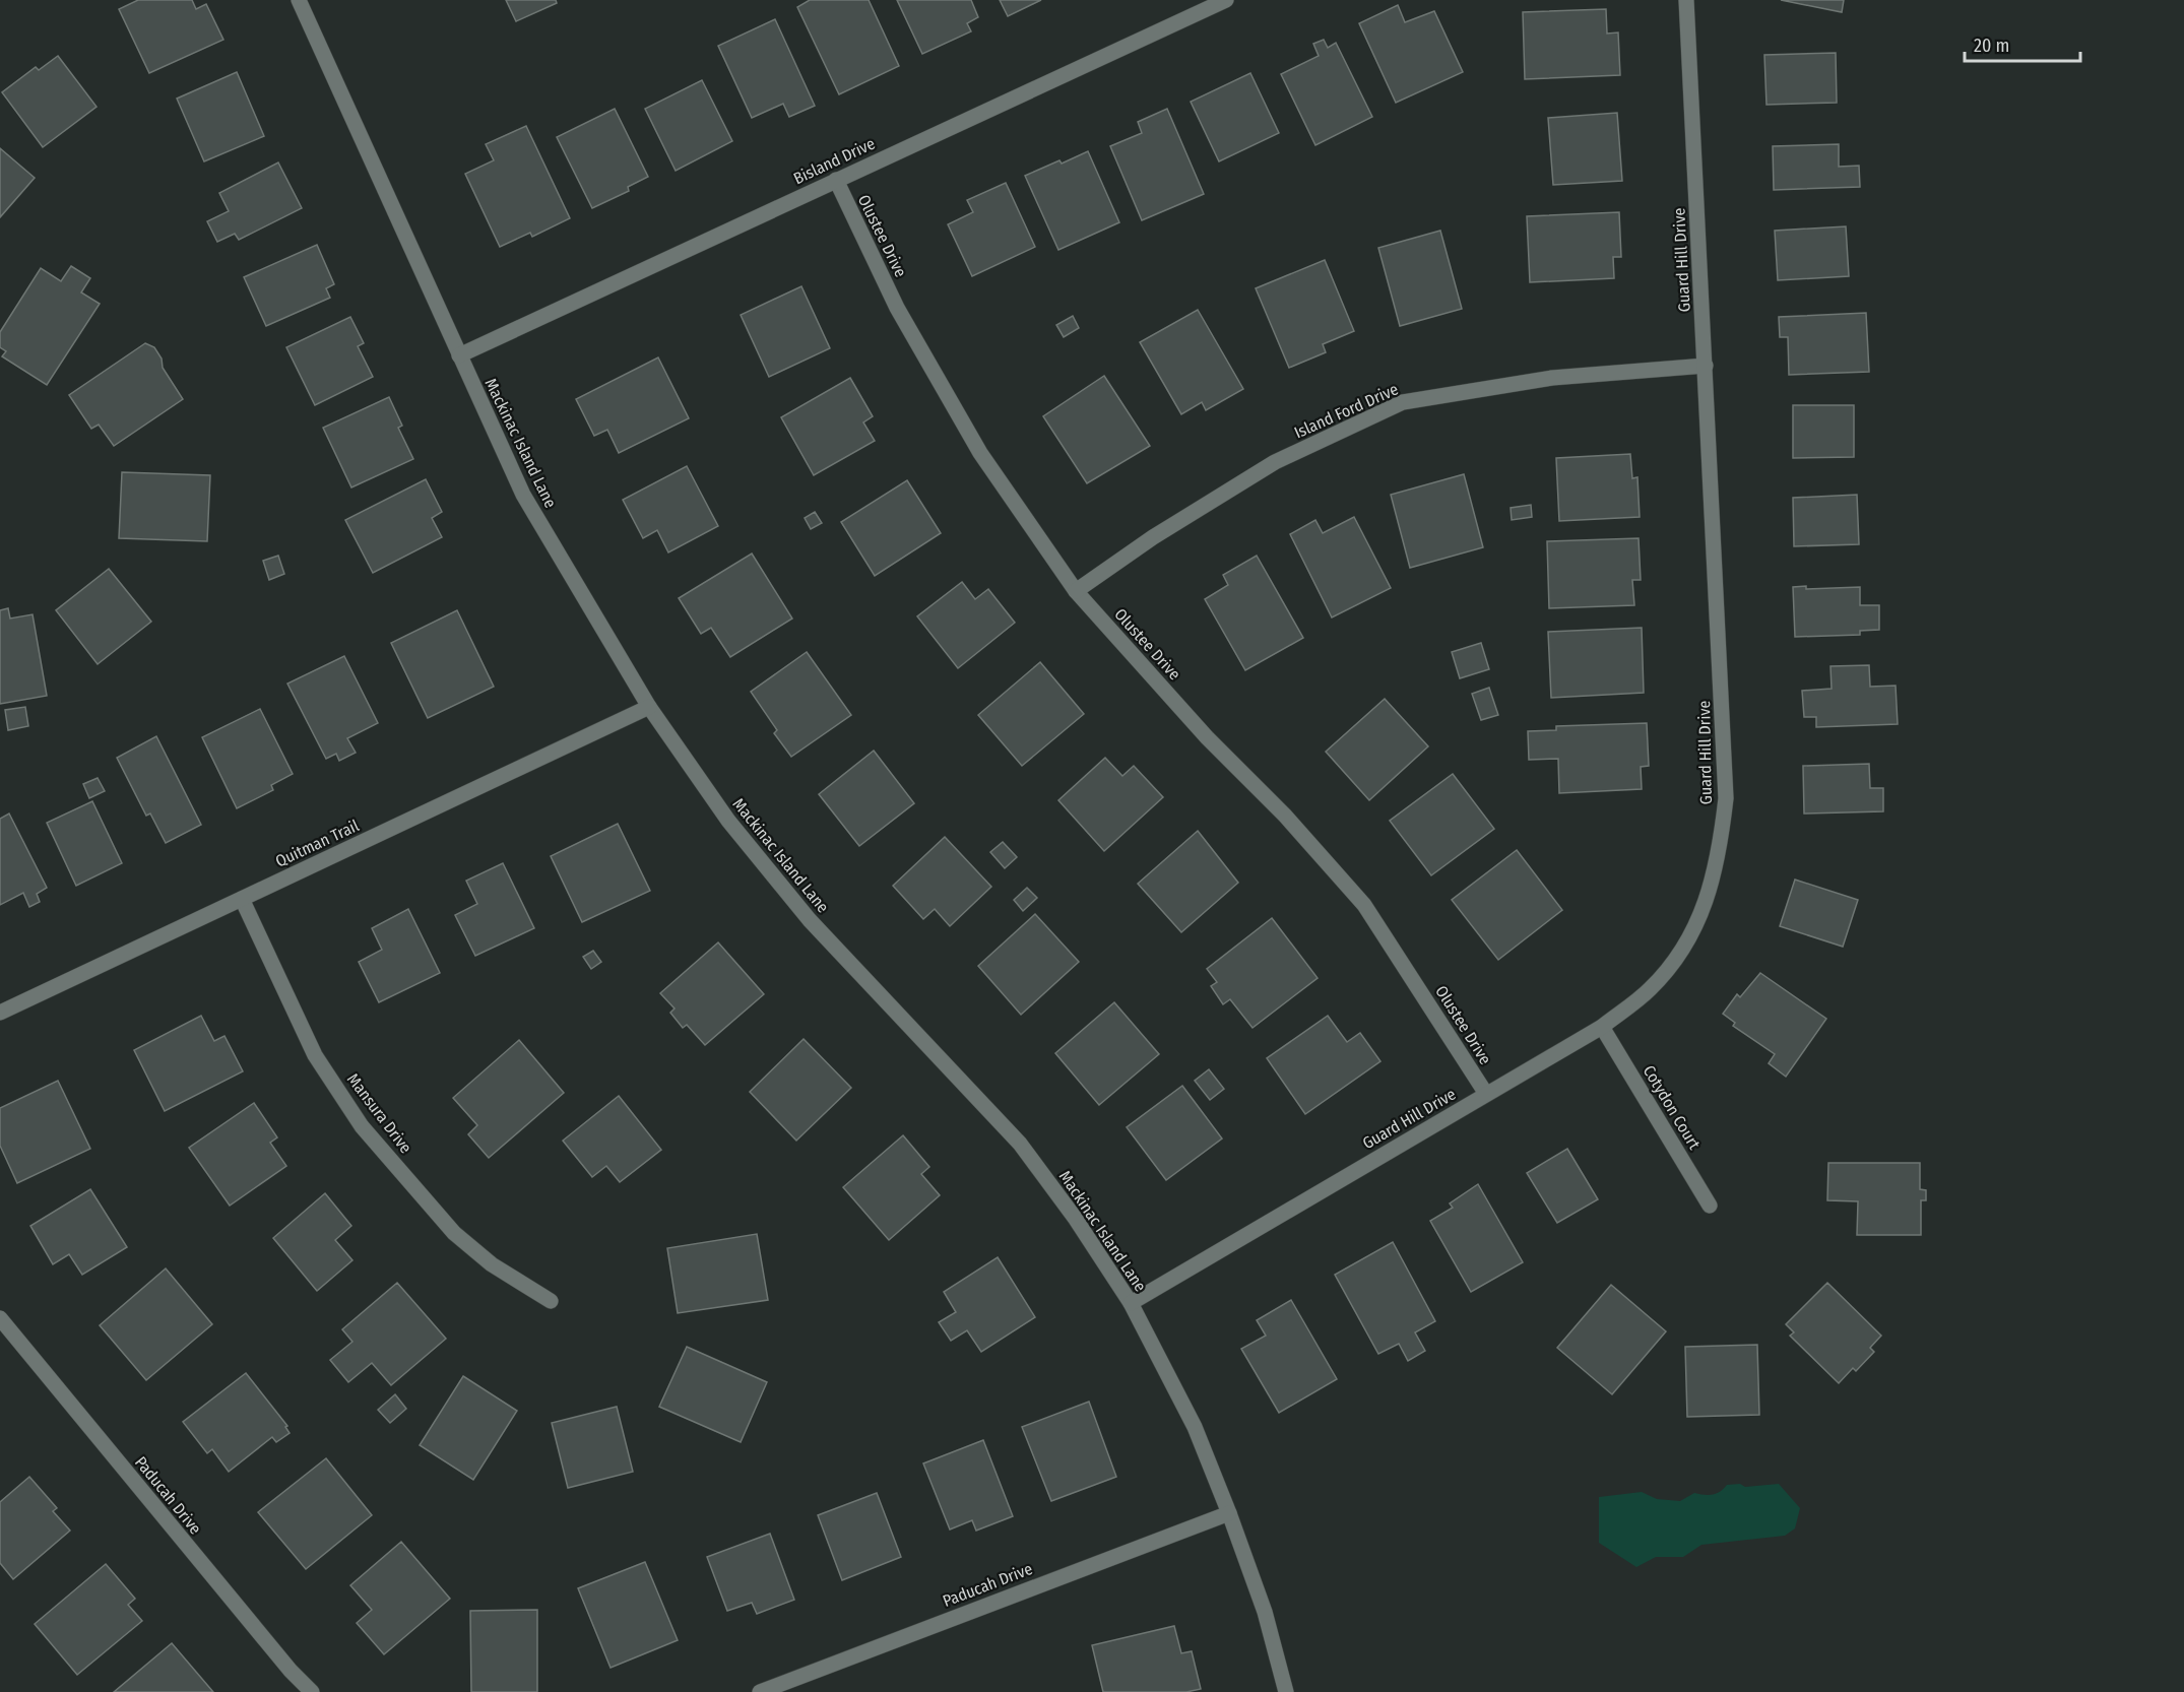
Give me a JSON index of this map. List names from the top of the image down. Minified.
{"streets":{"street":["Bisland Drive","Olustee Drive","Guard Hill Drive","Island Ford Drive","Mackinac Island Lane","Quitman Trail","Cotydon Court","Mansura Drive","Paducah Drive"]},"crossings":[["Bisland Drive","Olustee Drive"],["Bisland Drive","Mackinac Island Lane"],["Olustee Drive","Guard Hill Drive"],["Olustee Drive","Island Ford Drive"],["Guard Hill Drive","Island Ford Drive"],["Guard Hill Drive","Mackinac Island Lane"],["Guard Hill Drive","Cotydon Court"],["Mackinac Island Lane","Quitman Trail"],["Mackinac Island Lane","Paducah Drive"],["Quitman Trail","Mansura Drive"]],"scale_bar":"20 m"}
